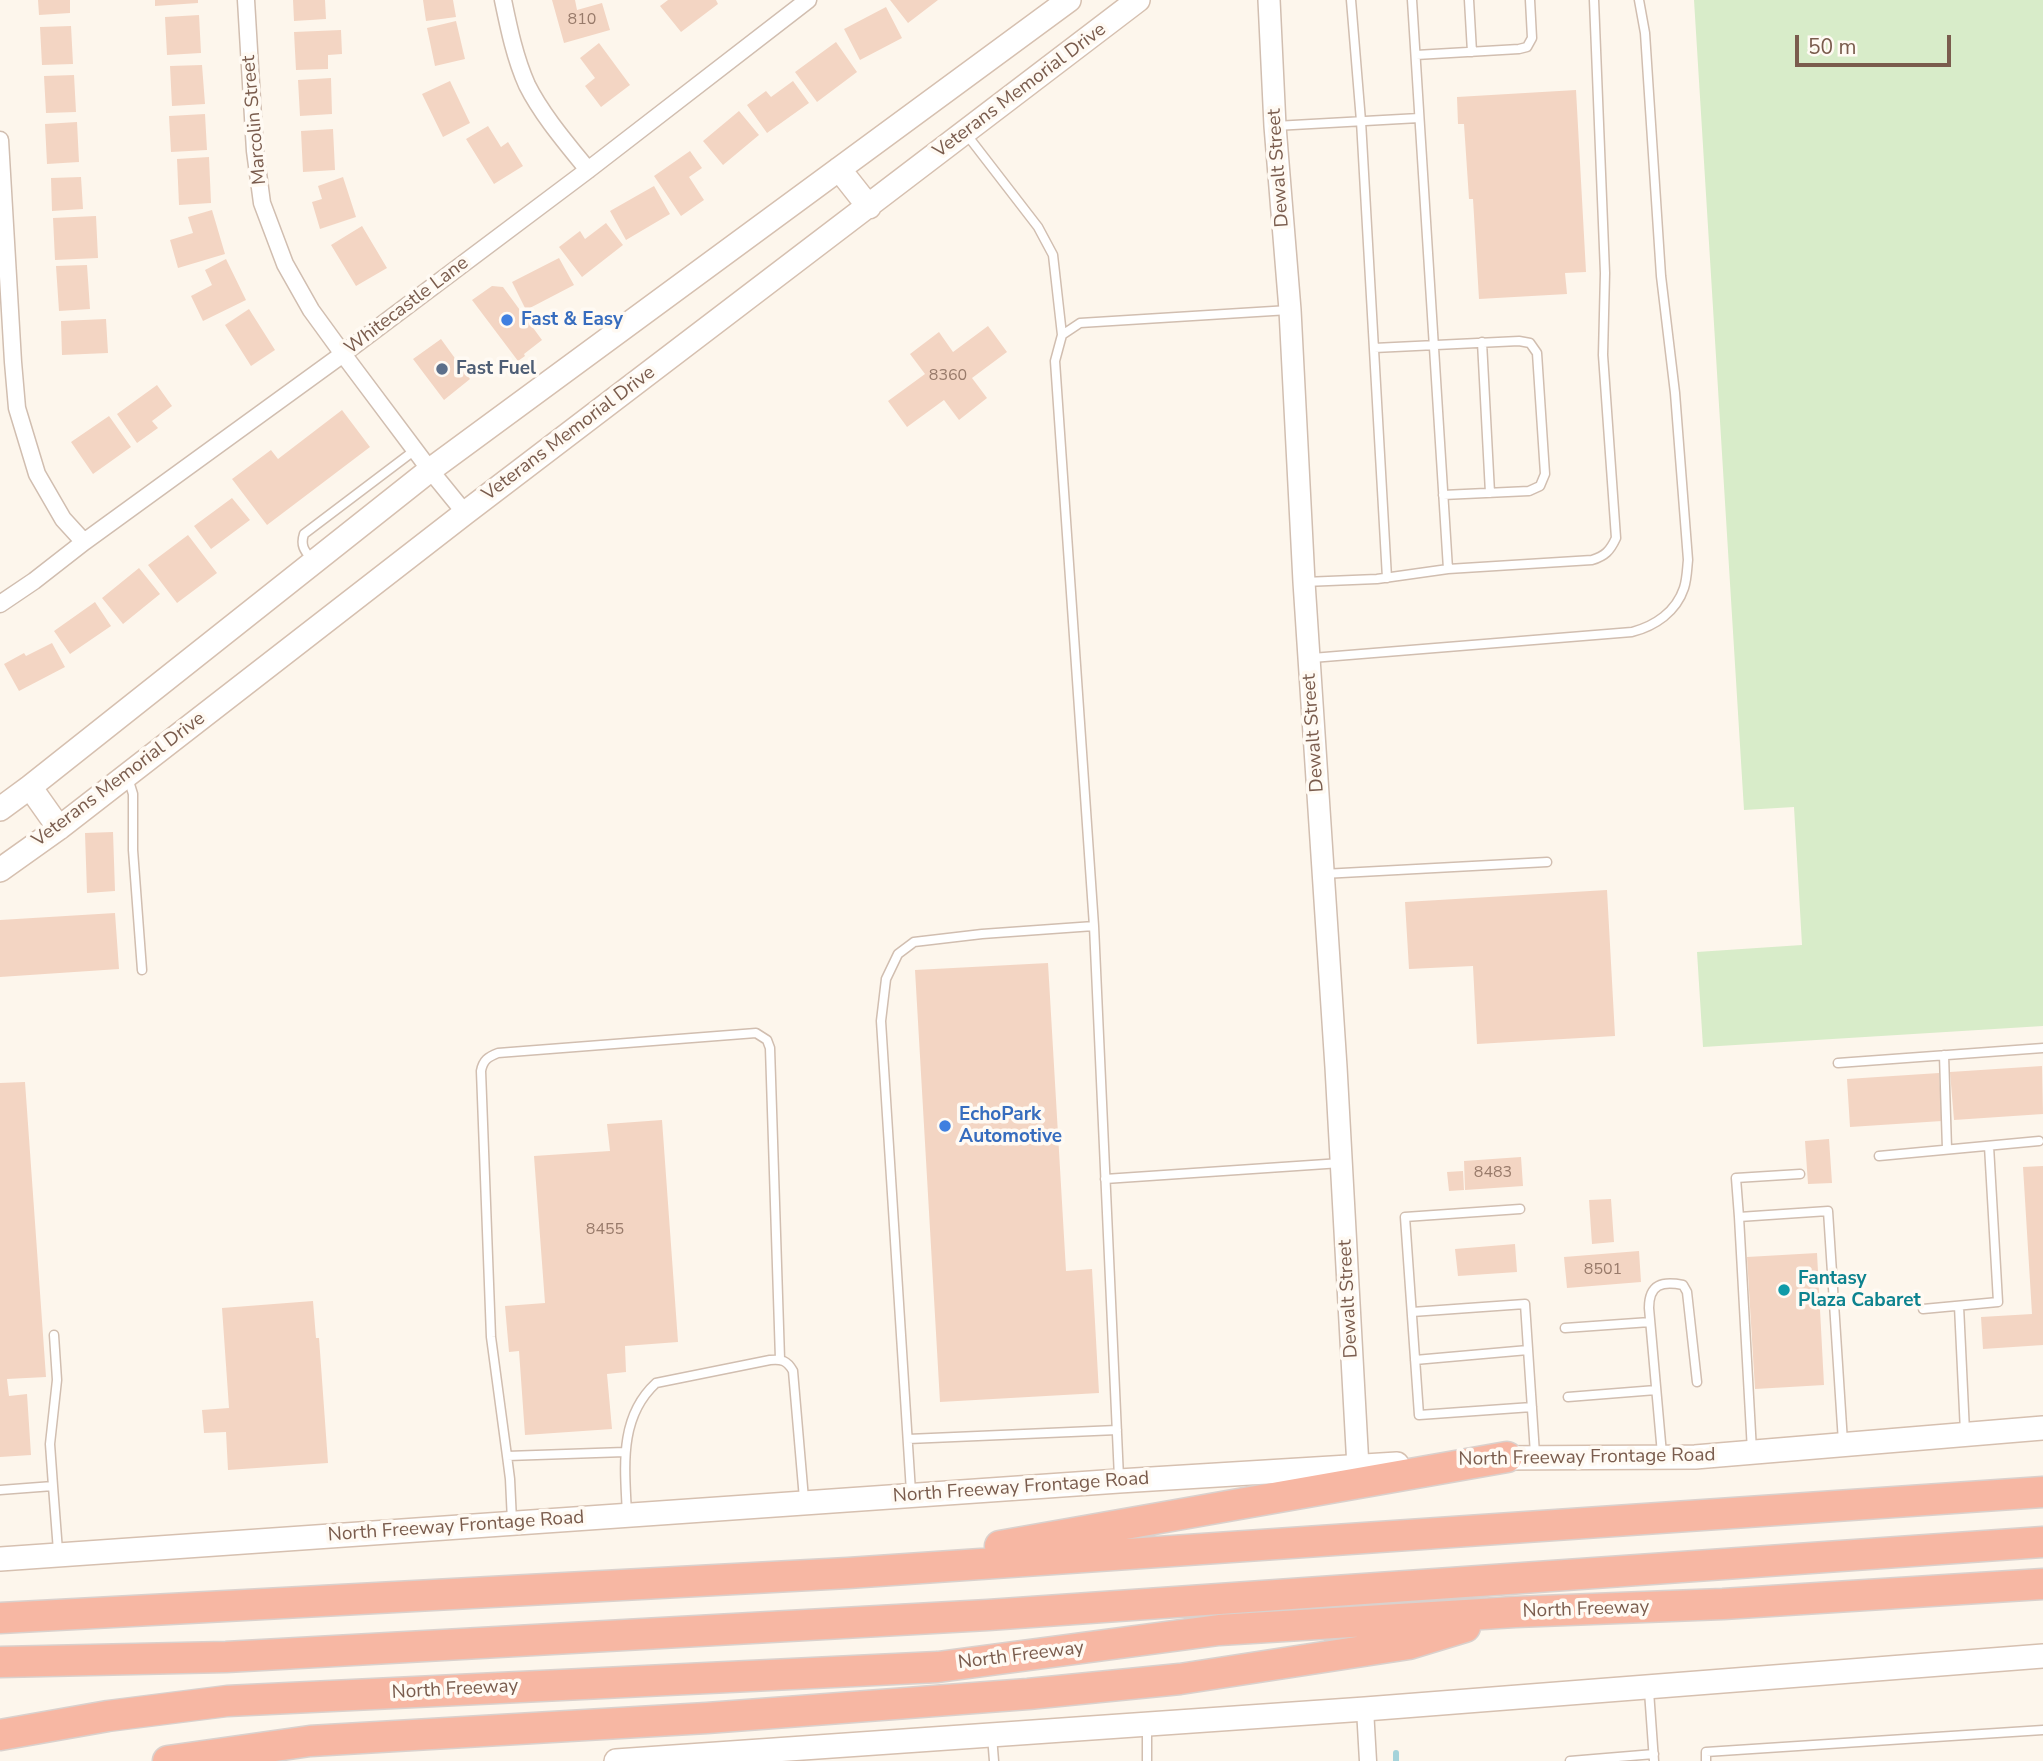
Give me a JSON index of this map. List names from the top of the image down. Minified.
{"streets":{"highway":["North Freeway"],"main road":["Veterans Memorial Drive","North Freeway Frontage Road"],"street":["Marcolin Street","Dewalt Street","Whitecastle Lane"]},"crossings":[["Veterans Memorial Drive","Marcolin Street"],["Marcolin Street","Whitecastle Lane"],["Dewalt Street","North Freeway Frontage Road"]],"places":["Fast & Easy","Fast Fuel","EchoPark Automotive","Fantasy Plaza Cabaret"],"house_numbers":["810","8360","8483","8455","8501"],"scale_bar":"50 m"}
